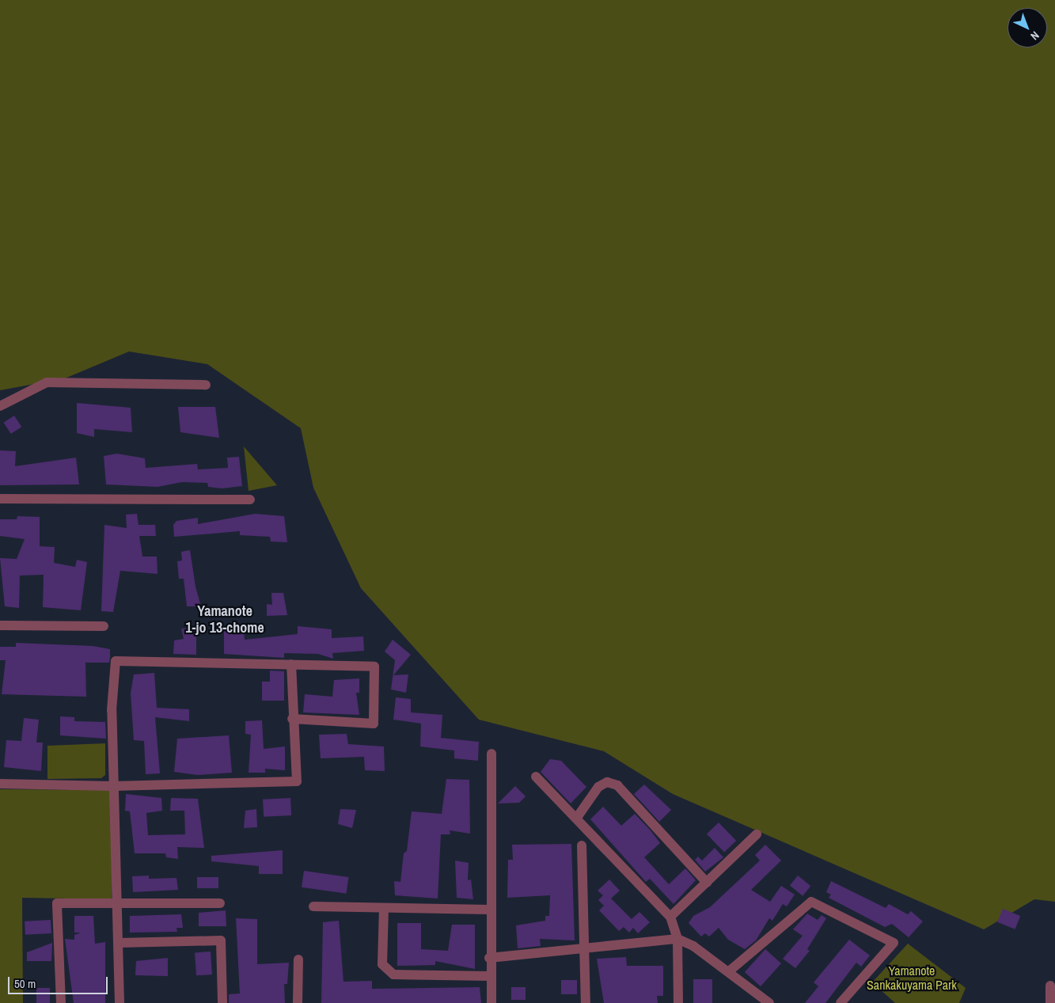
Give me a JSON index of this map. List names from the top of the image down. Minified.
{"districts":["Yamanote 1-jo 13-chome"],"parks":["Yamanote Sankakuyama Park"],"scale_bar":"50 m","north":"bottom right"}
